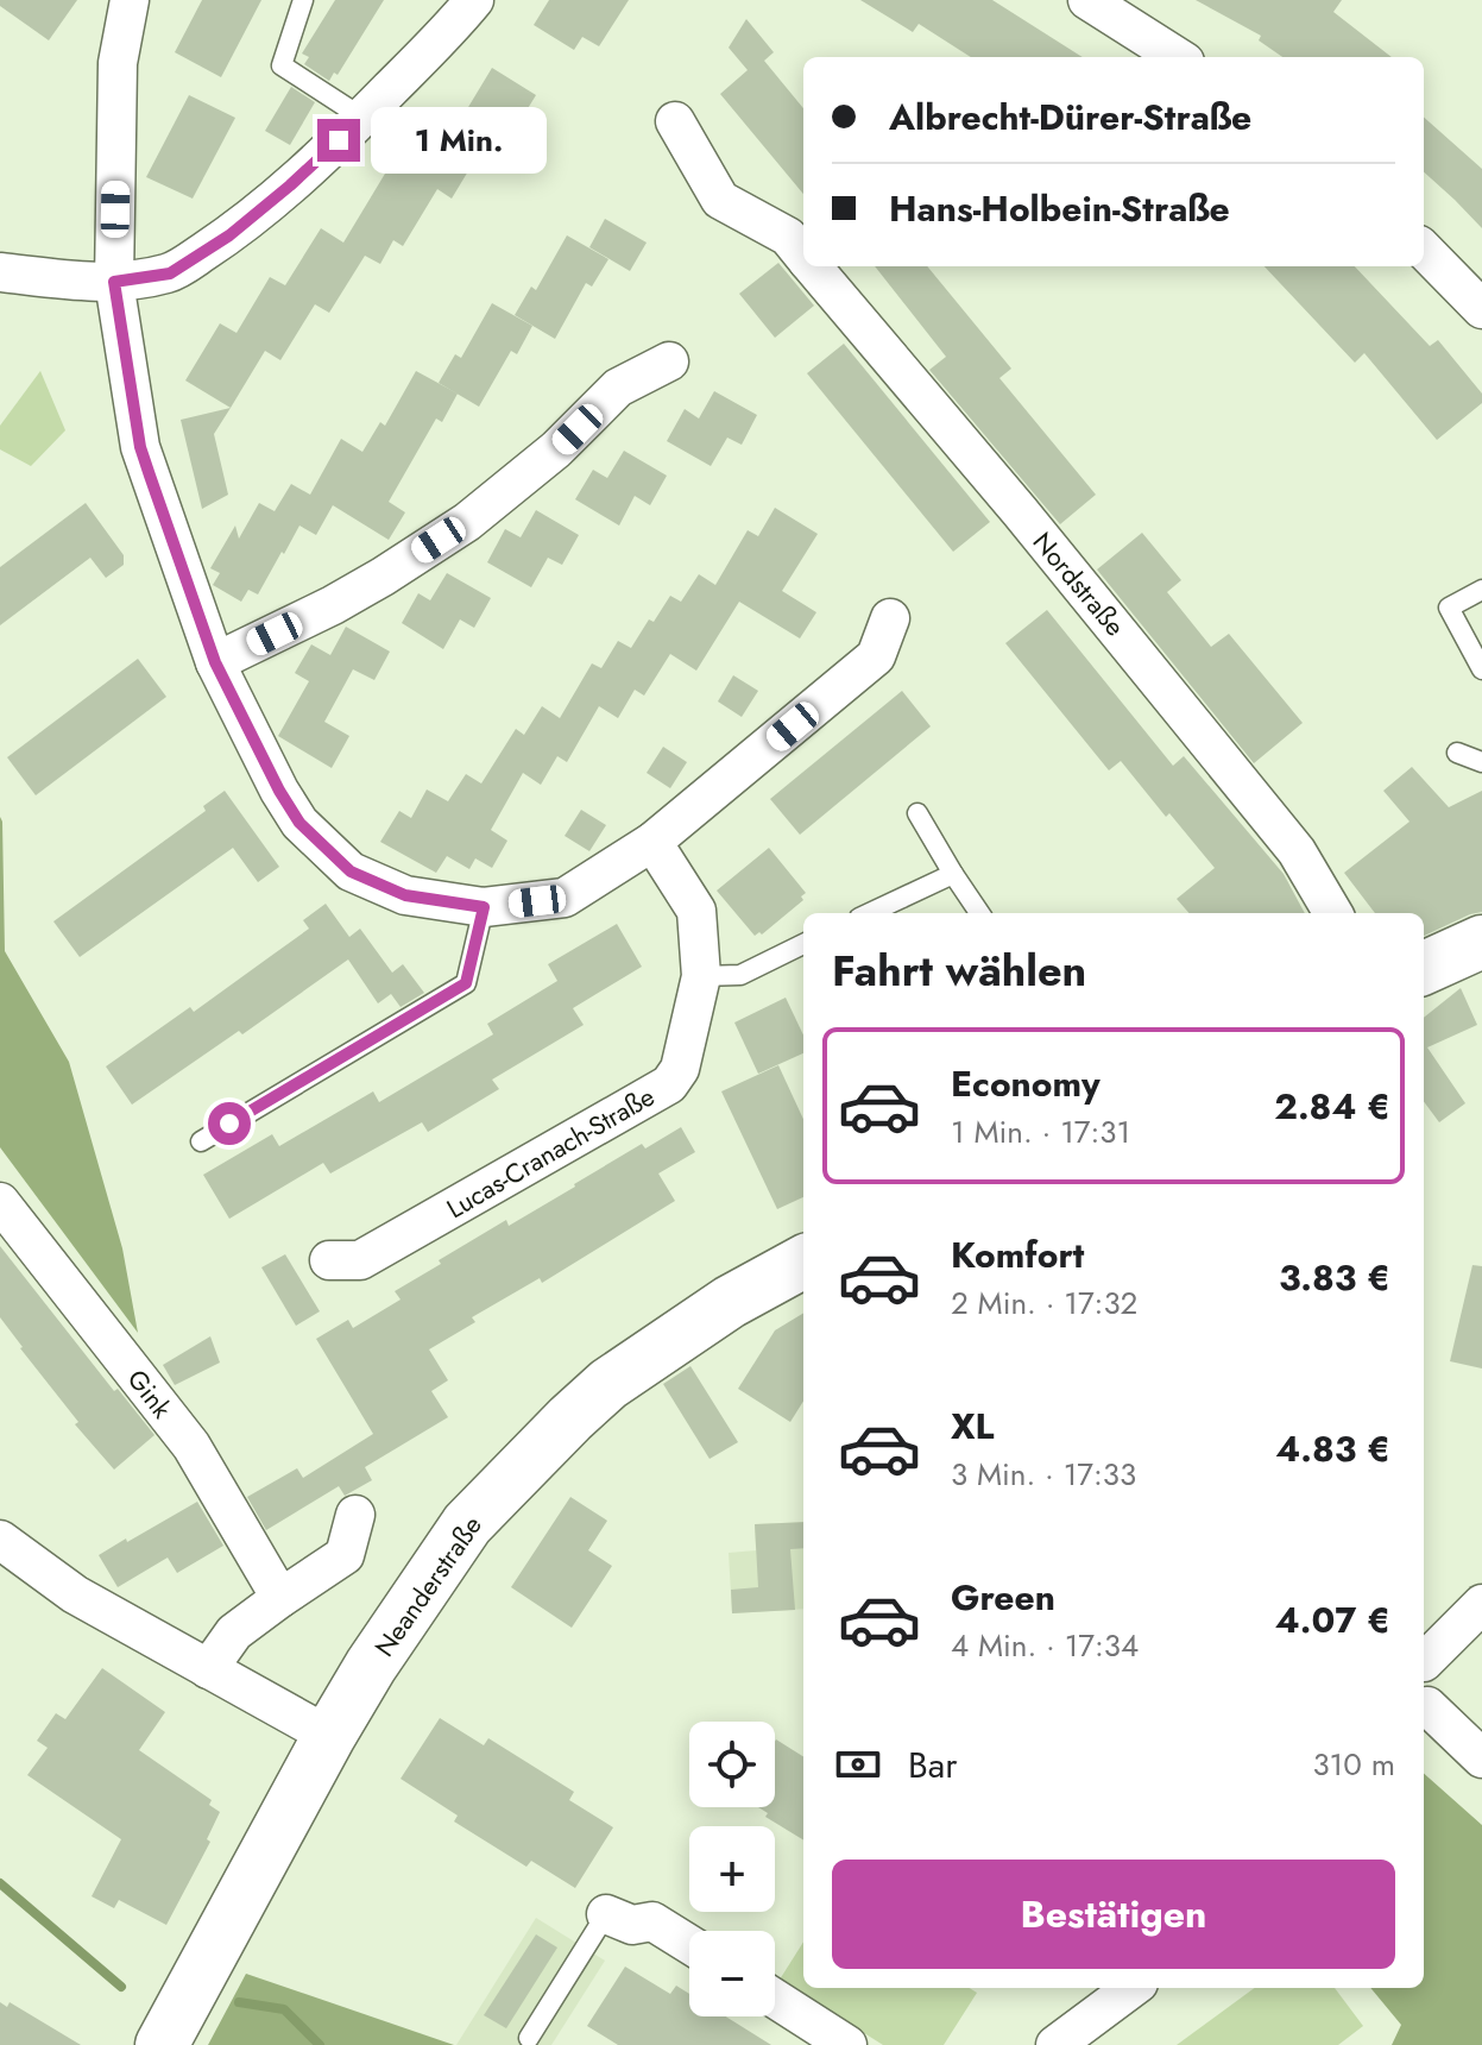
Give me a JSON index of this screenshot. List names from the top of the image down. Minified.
{"streets":{"main road":["Neanderstraße"],"street":["Nordstraße","Lucas-Cranach-Straße","Gink"]},"page":{"banner":["Albrecht-Dürer-Straße","Hans-Holbein-Straße"],"bubble":"1 Min.","heading":"Fahrt wählen","list":[{"name":"Economy","note":"1 Min. · 17:31","value":"2.84 €"},{"name":"Komfort","note":"2 Min. · 17:32","value":"3.83 €"},{"name":"XL","note":"3 Min. · 17:33","value":"4.83 €"},{"name":"Green","note":"4 Min. · 17:34","value":"4.07 €"}],"pay":["Bar","310 m"],"map_buttons":["+","−"],"buttons":"Bestätigen"}}
